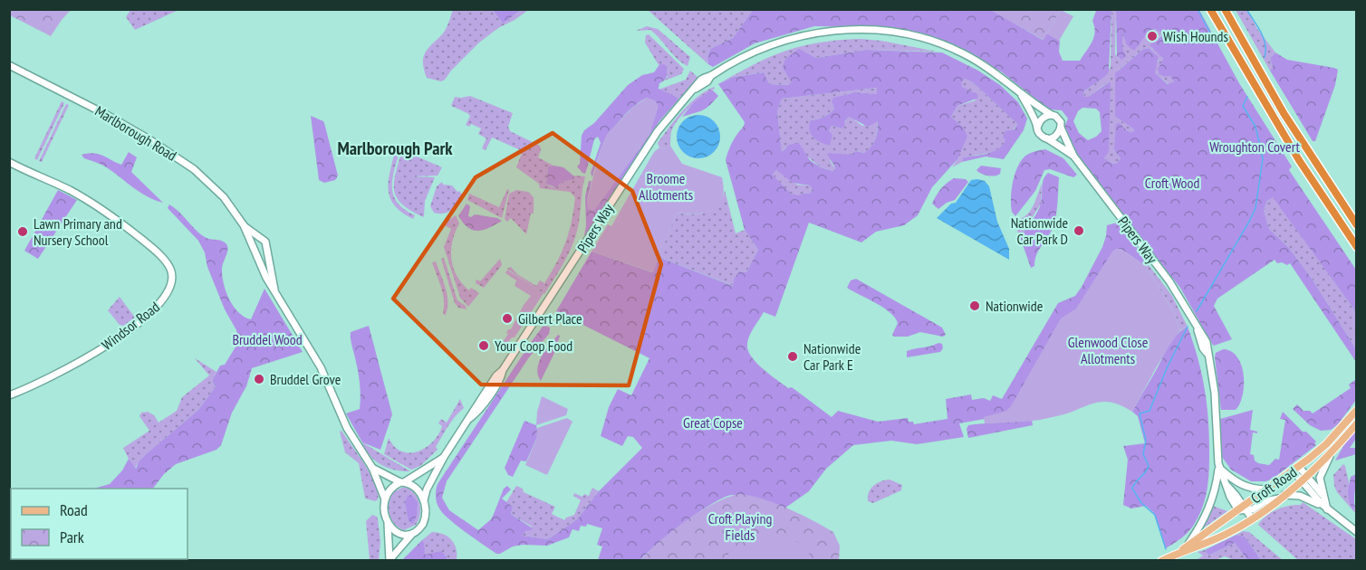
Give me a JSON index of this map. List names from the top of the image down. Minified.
{"streets":{"main road":["Marlborough Road","Pipers Way","Windsor Road","Croft Road"]},"crossings":[["Marlborough Road","Pipers Way"],["Pipers Way","Croft Road"]],"districts":["Marlborough Park"],"parks":["Wroughton Covert","Broome Allotments","Croft Wood","Bruddel Wood","Glenwood Close Allotments","Great Copse","Croft Playing Fields"],"places":["Wish Hounds","Nationwide Car Park D","Lawn Primary and Nursery School","Nationwide","Gilbert Place","Your Coop Food","Nationwide Car Park E","Bruddel Grove"],"legend":["Road","Park"]}
